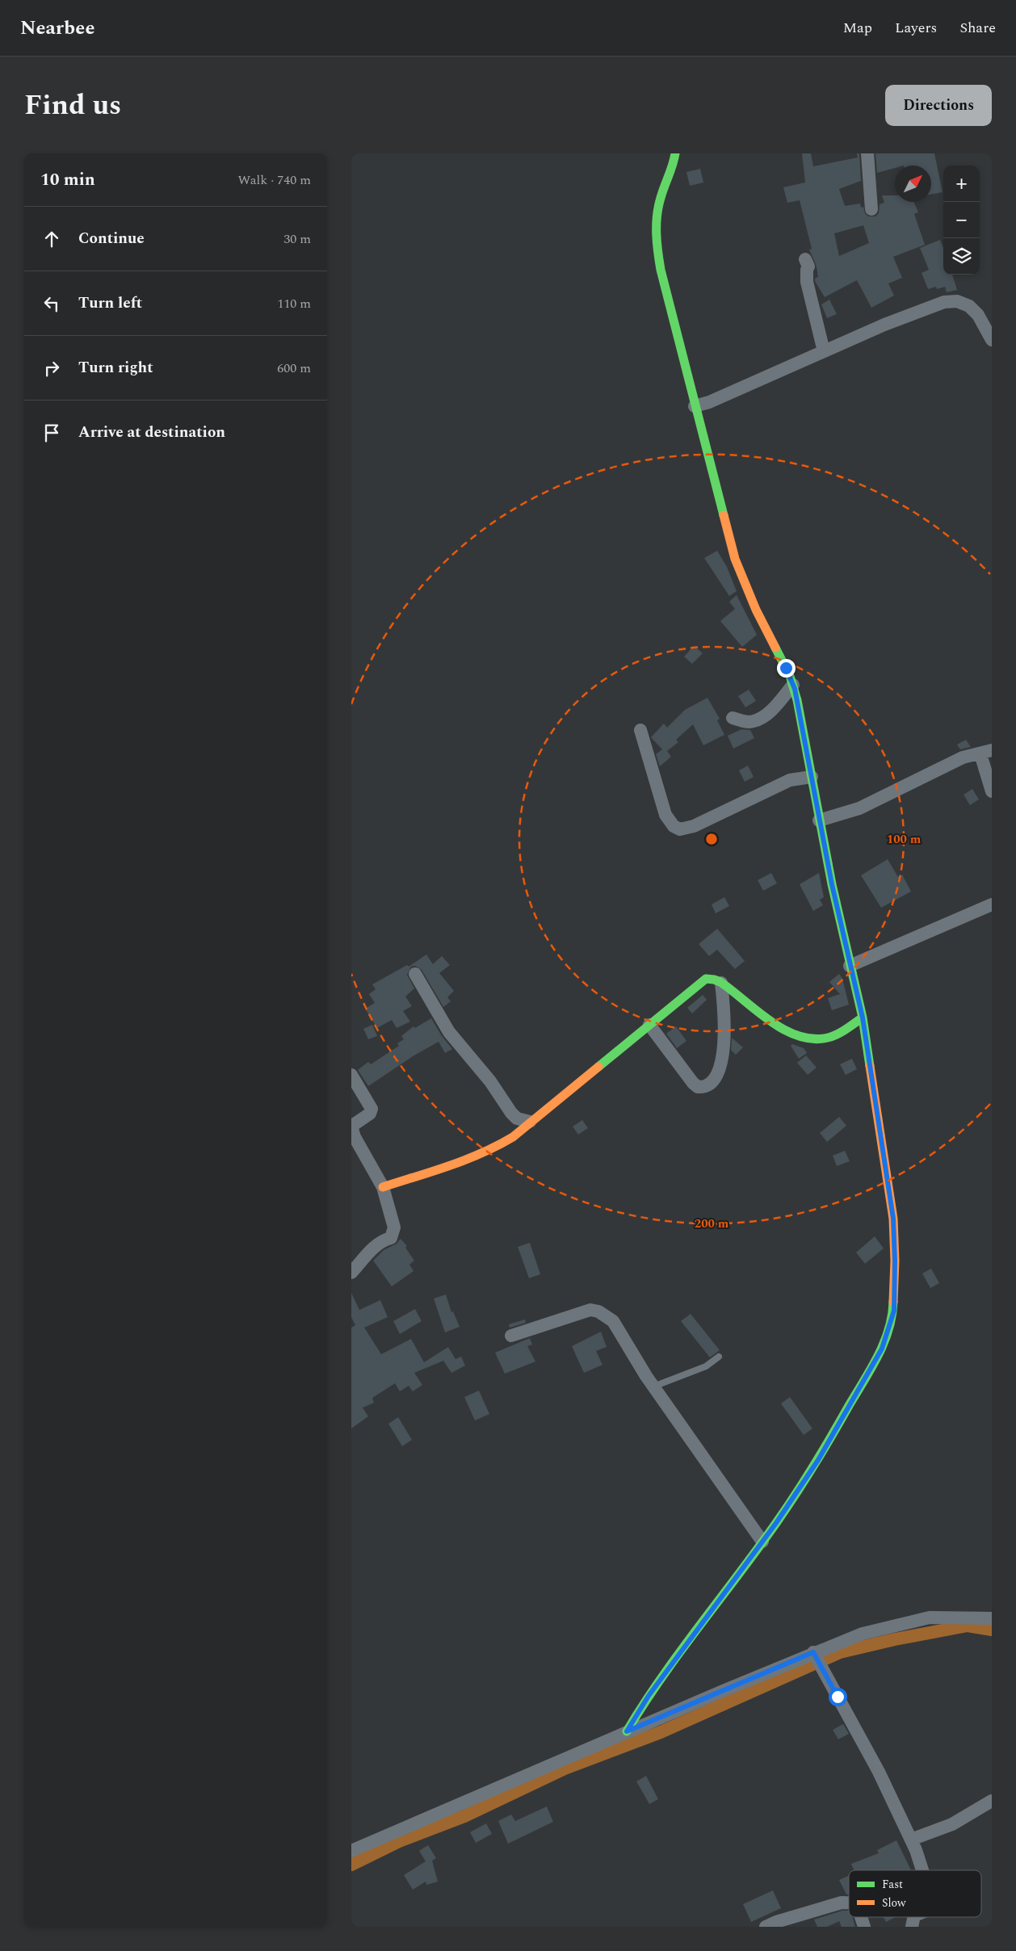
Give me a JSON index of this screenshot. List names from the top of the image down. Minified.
{"legend":["Fast","Slow"],"north":"top right","page":{"header":"Nearbee","nav":["Map","Layers","Share"],"title":"Find us","buttons":"Directions","heading":["10 min","Walk · 740 m"],"map_buttons":["+","−"],"list":[["Continue","30 m"],["Turn left","110 m"],["Turn right","600 m"],"Arrive at destination"]},"rings":["100 m","200 m"]}
